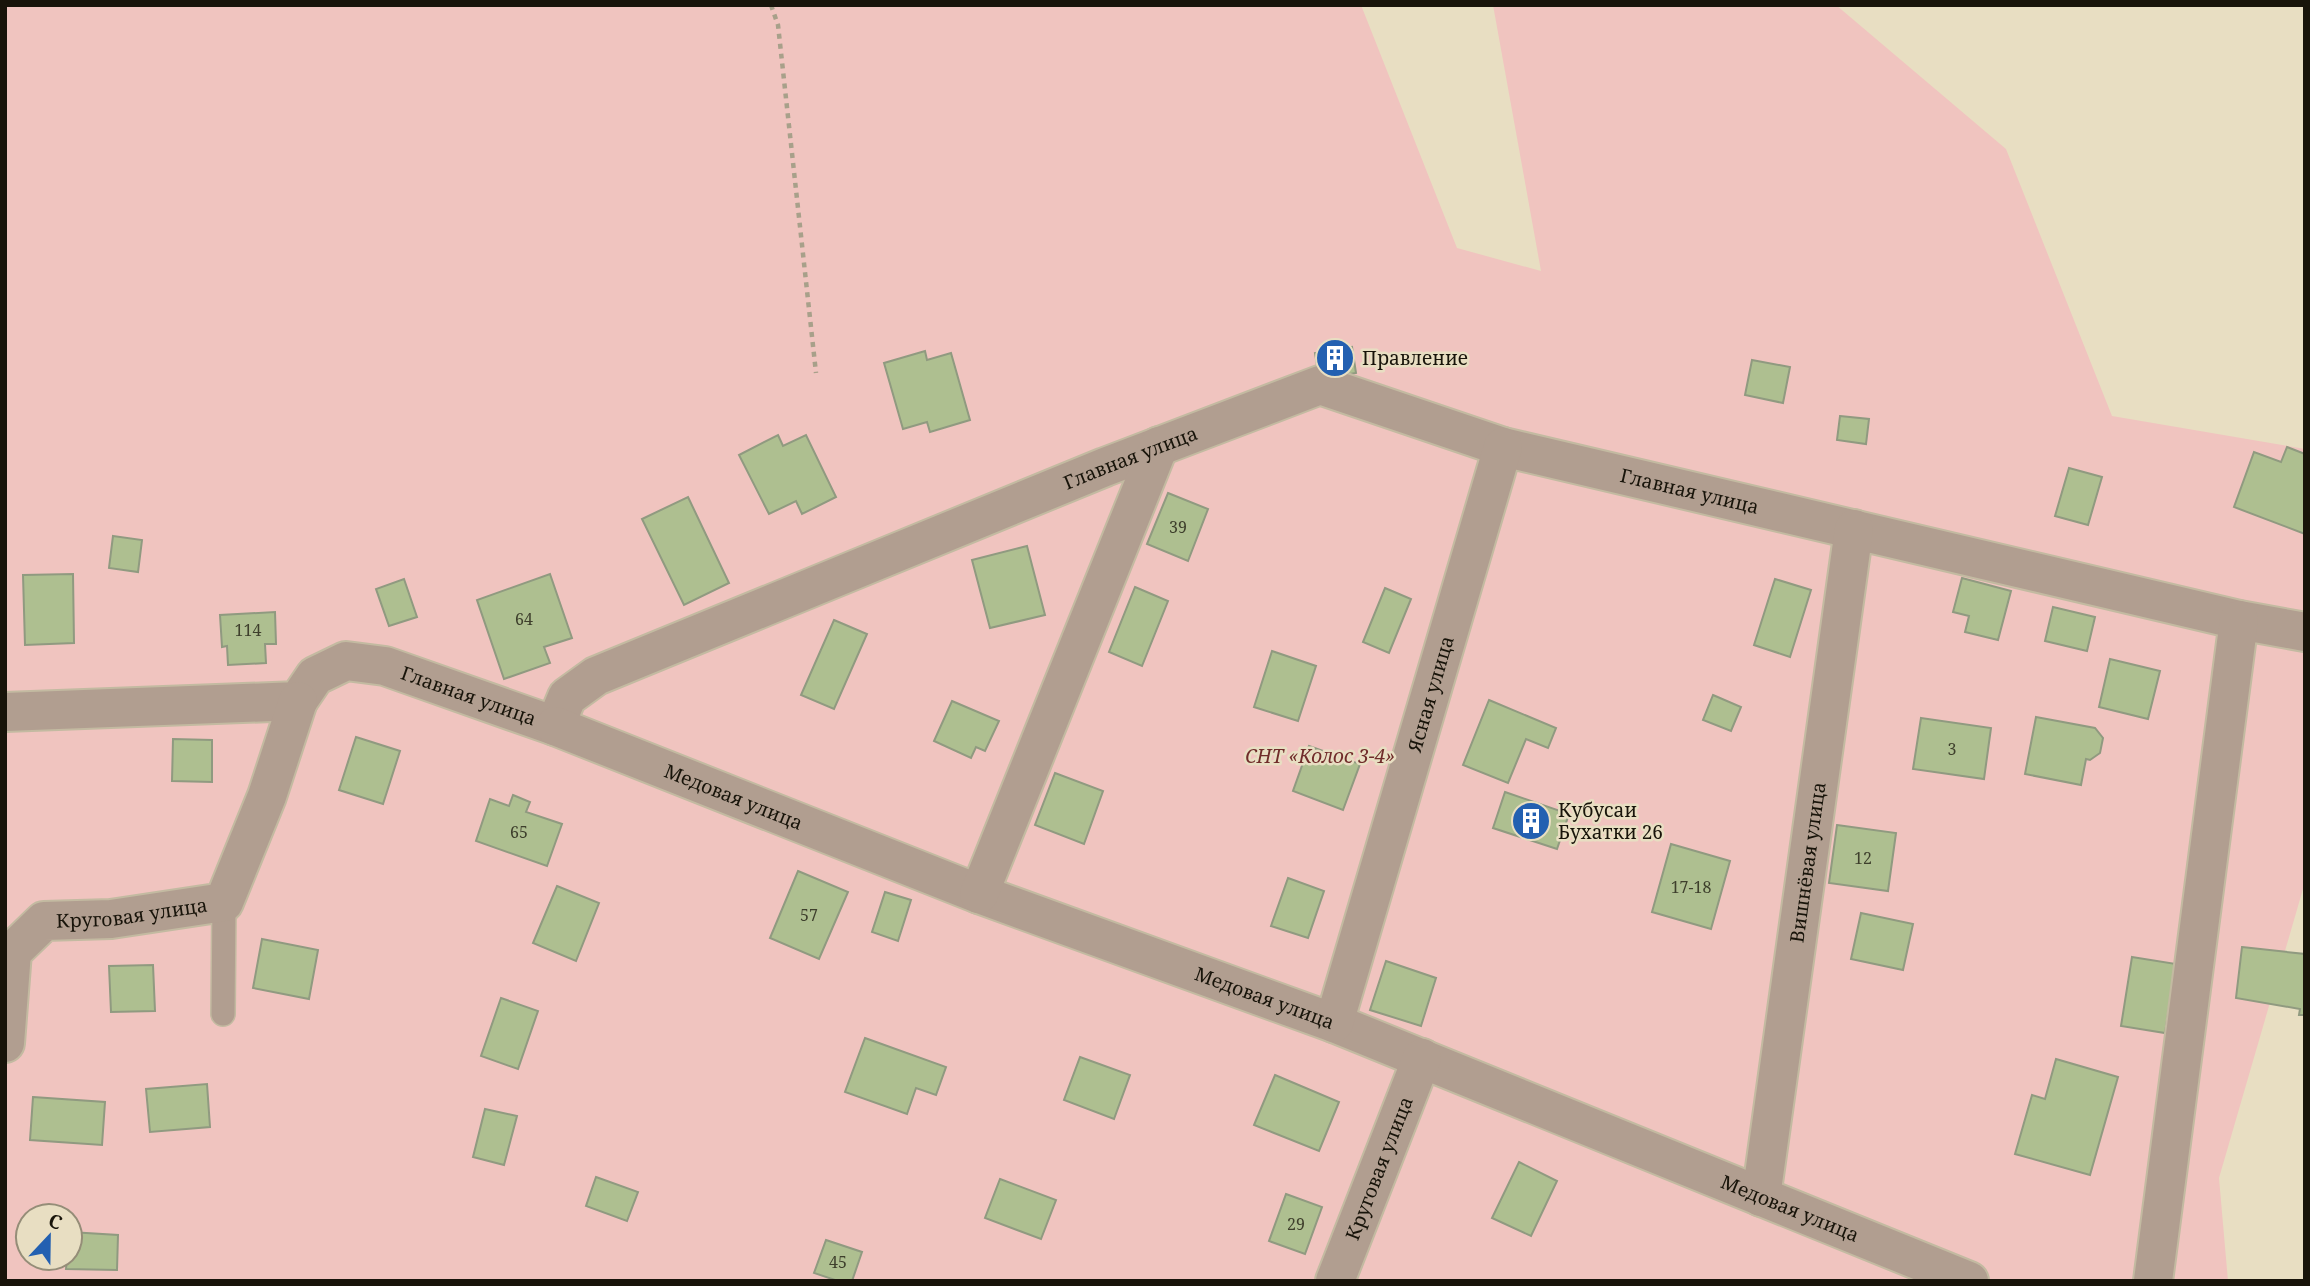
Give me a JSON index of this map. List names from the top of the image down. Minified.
{"streets":{"street":["Главная улица","Ясная улица","Медовая улица","Вишнёвая улица","Круговая улица"]},"crossings":[["Главная улица","Ясная улица"],["Главная улица","Медовая улица"],["Главная улица","Вишнёвая улица"],["Главная улица","Круговая улица"],["Ясная улица","Медовая улица"],["Медовая улица","Вишнёвая улица"],["Медовая улица","Круговая улица"]],"parks":["СНТ «Колос 3-4»"],"places":{"building":["Правление","Кубусаи Бухатки 26"]},"house_numbers":["39","64","114","3","65","12","17-18","57","29","45"],"north":"top"}
